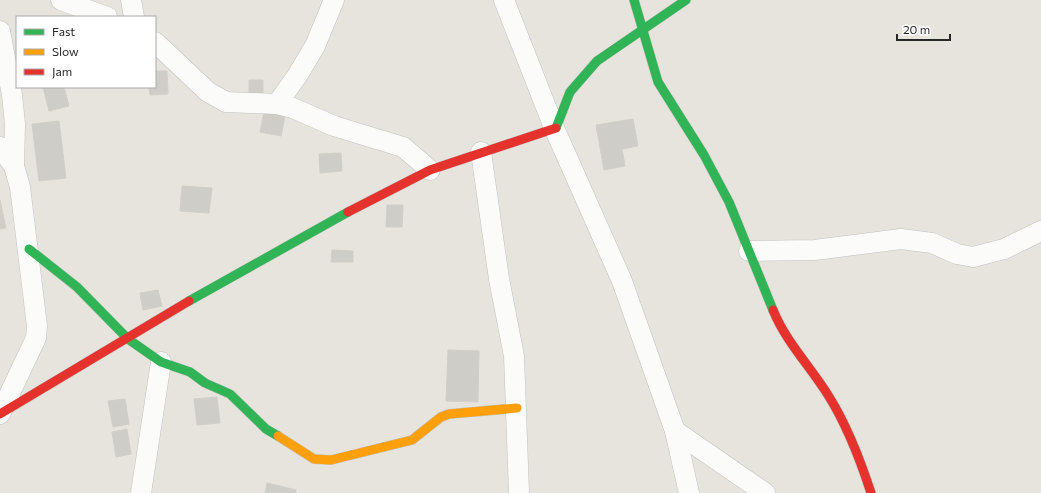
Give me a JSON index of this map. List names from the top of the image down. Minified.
{"legend":["Fast","Slow","Jam"],"scale_bar":"20 m"}
